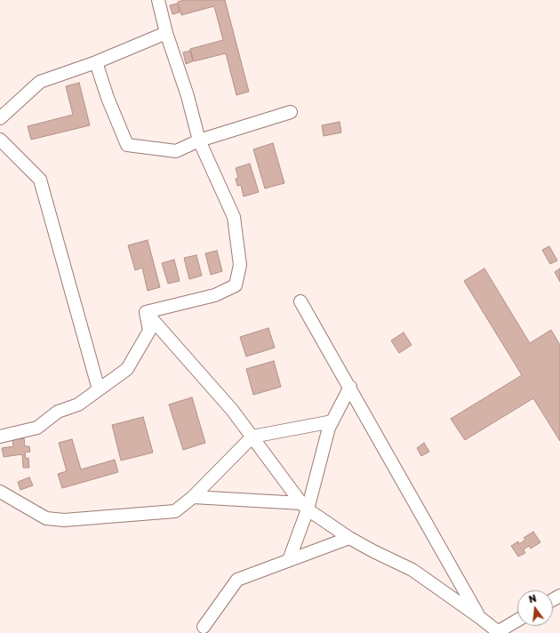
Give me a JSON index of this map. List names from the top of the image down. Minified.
{"north":"top"}
